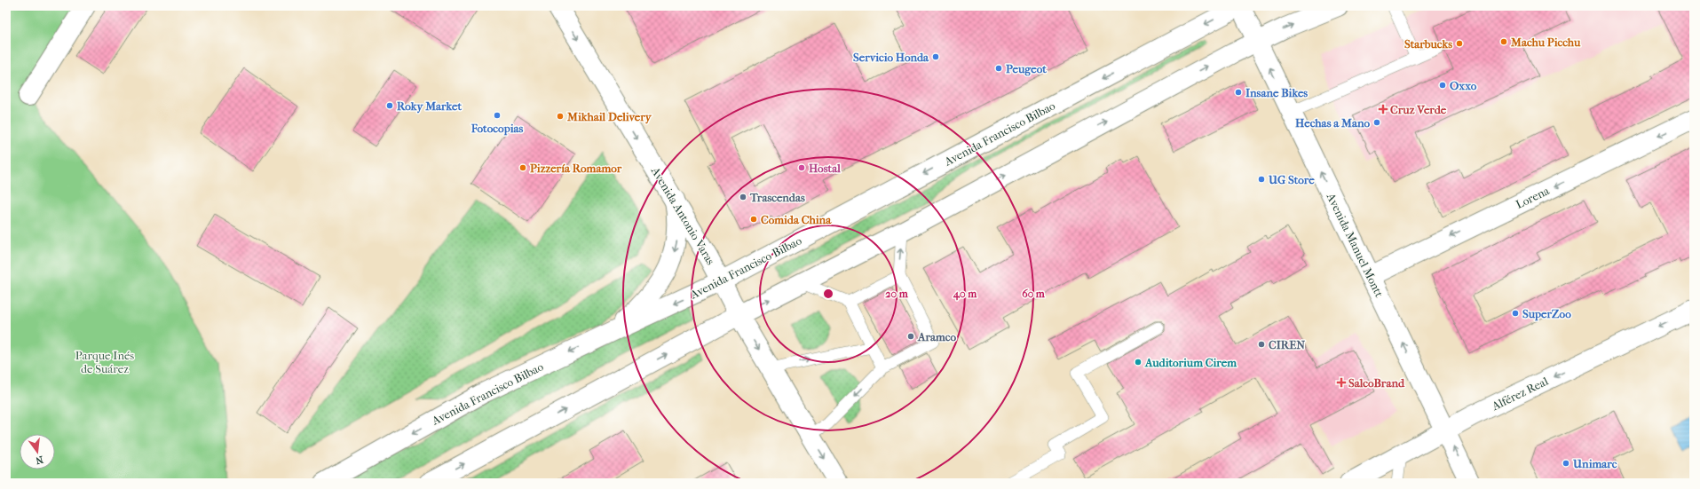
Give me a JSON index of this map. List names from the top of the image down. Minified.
{"streets":{"main road":["Avenida Francisco Bilbao","Lorena","Avenida Antonio Varas","Avenida Manuel Montt","Alférez Real"]},"crossings":[["Avenida Francisco Bilbao","Avenida Antonio Varas"],["Avenida Francisco Bilbao","Avenida Manuel Montt"],["Lorena","Avenida Manuel Montt"],["Avenida Manuel Montt","Alférez Real"]],"one_way":["Lorena","Avenida Antonio Varas","Avenida Manuel Montt","Alférez Real"],"parks":["Parque Inés de Suárez"],"places":{"other":["Machu Picchu","Starbucks","Servicio Honda","Peugeot","Oxxo","Insane Bikes","Roky Market","Fotocopias","Mikhail Delivery","Hechas a Mano","Pizzería Romamor","Hostal","UG Store","Trascendas","Comida China","SuperZoo","Aramco","CIREN","Auditorium Cirem","Unimarc"],"health":["Cruz Verde","SalcoBrand"]},"north":"bottom","rings":["20 m","40 m","60 m"]}
